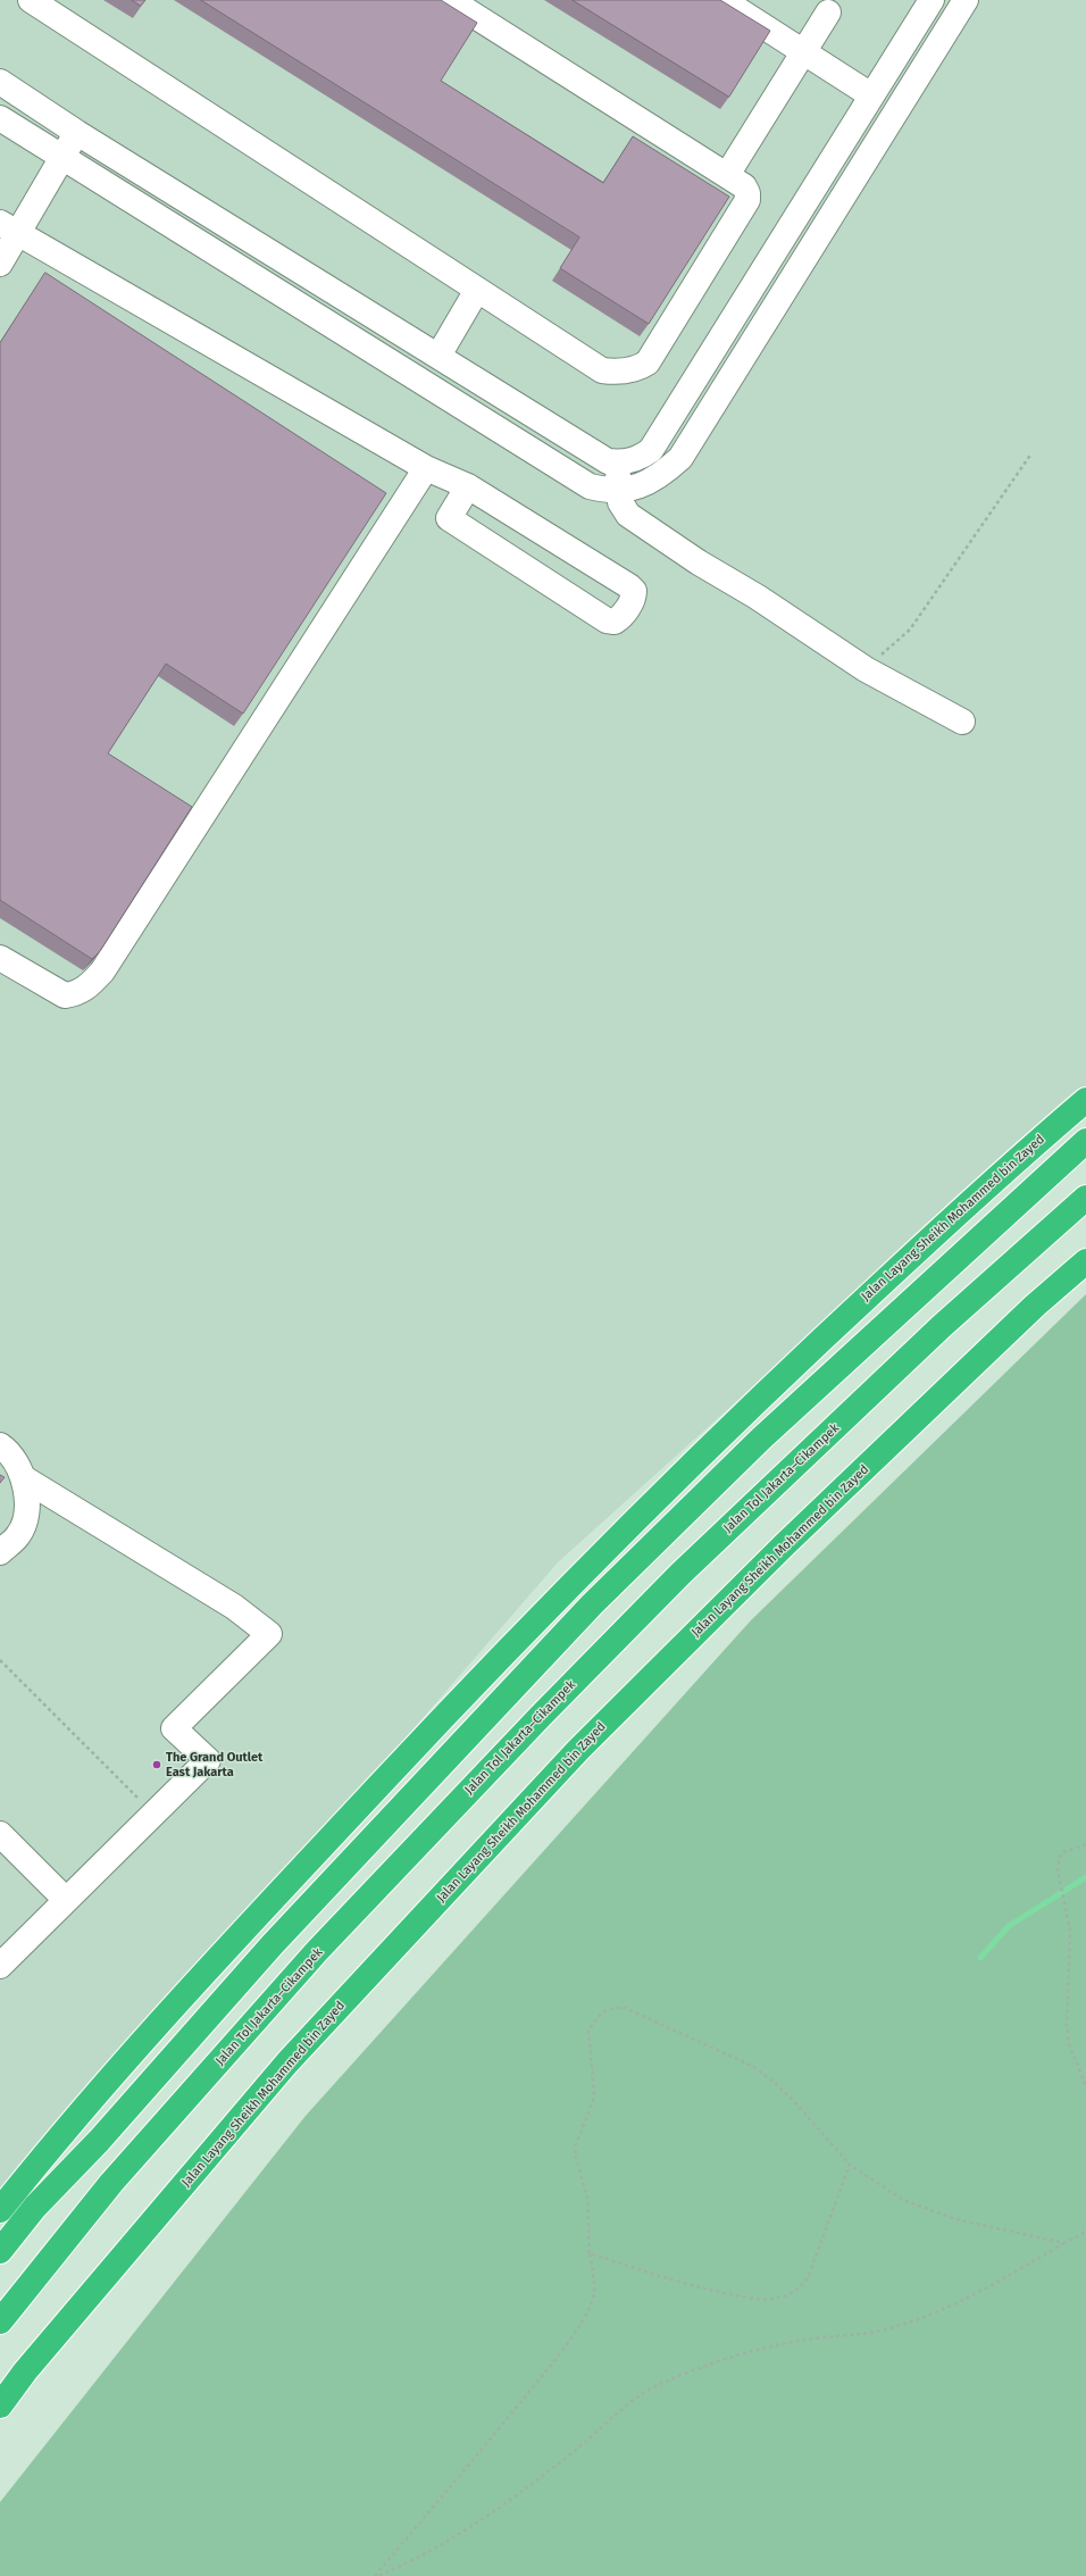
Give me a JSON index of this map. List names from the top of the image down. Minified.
{"streets":{"highway":["Jalan Layang Sheikh Mohammed bin Zayed","Jalan Tol Jakarta–Cikampek"]},"places":["The Grand Outlet East Jakarta"]}
